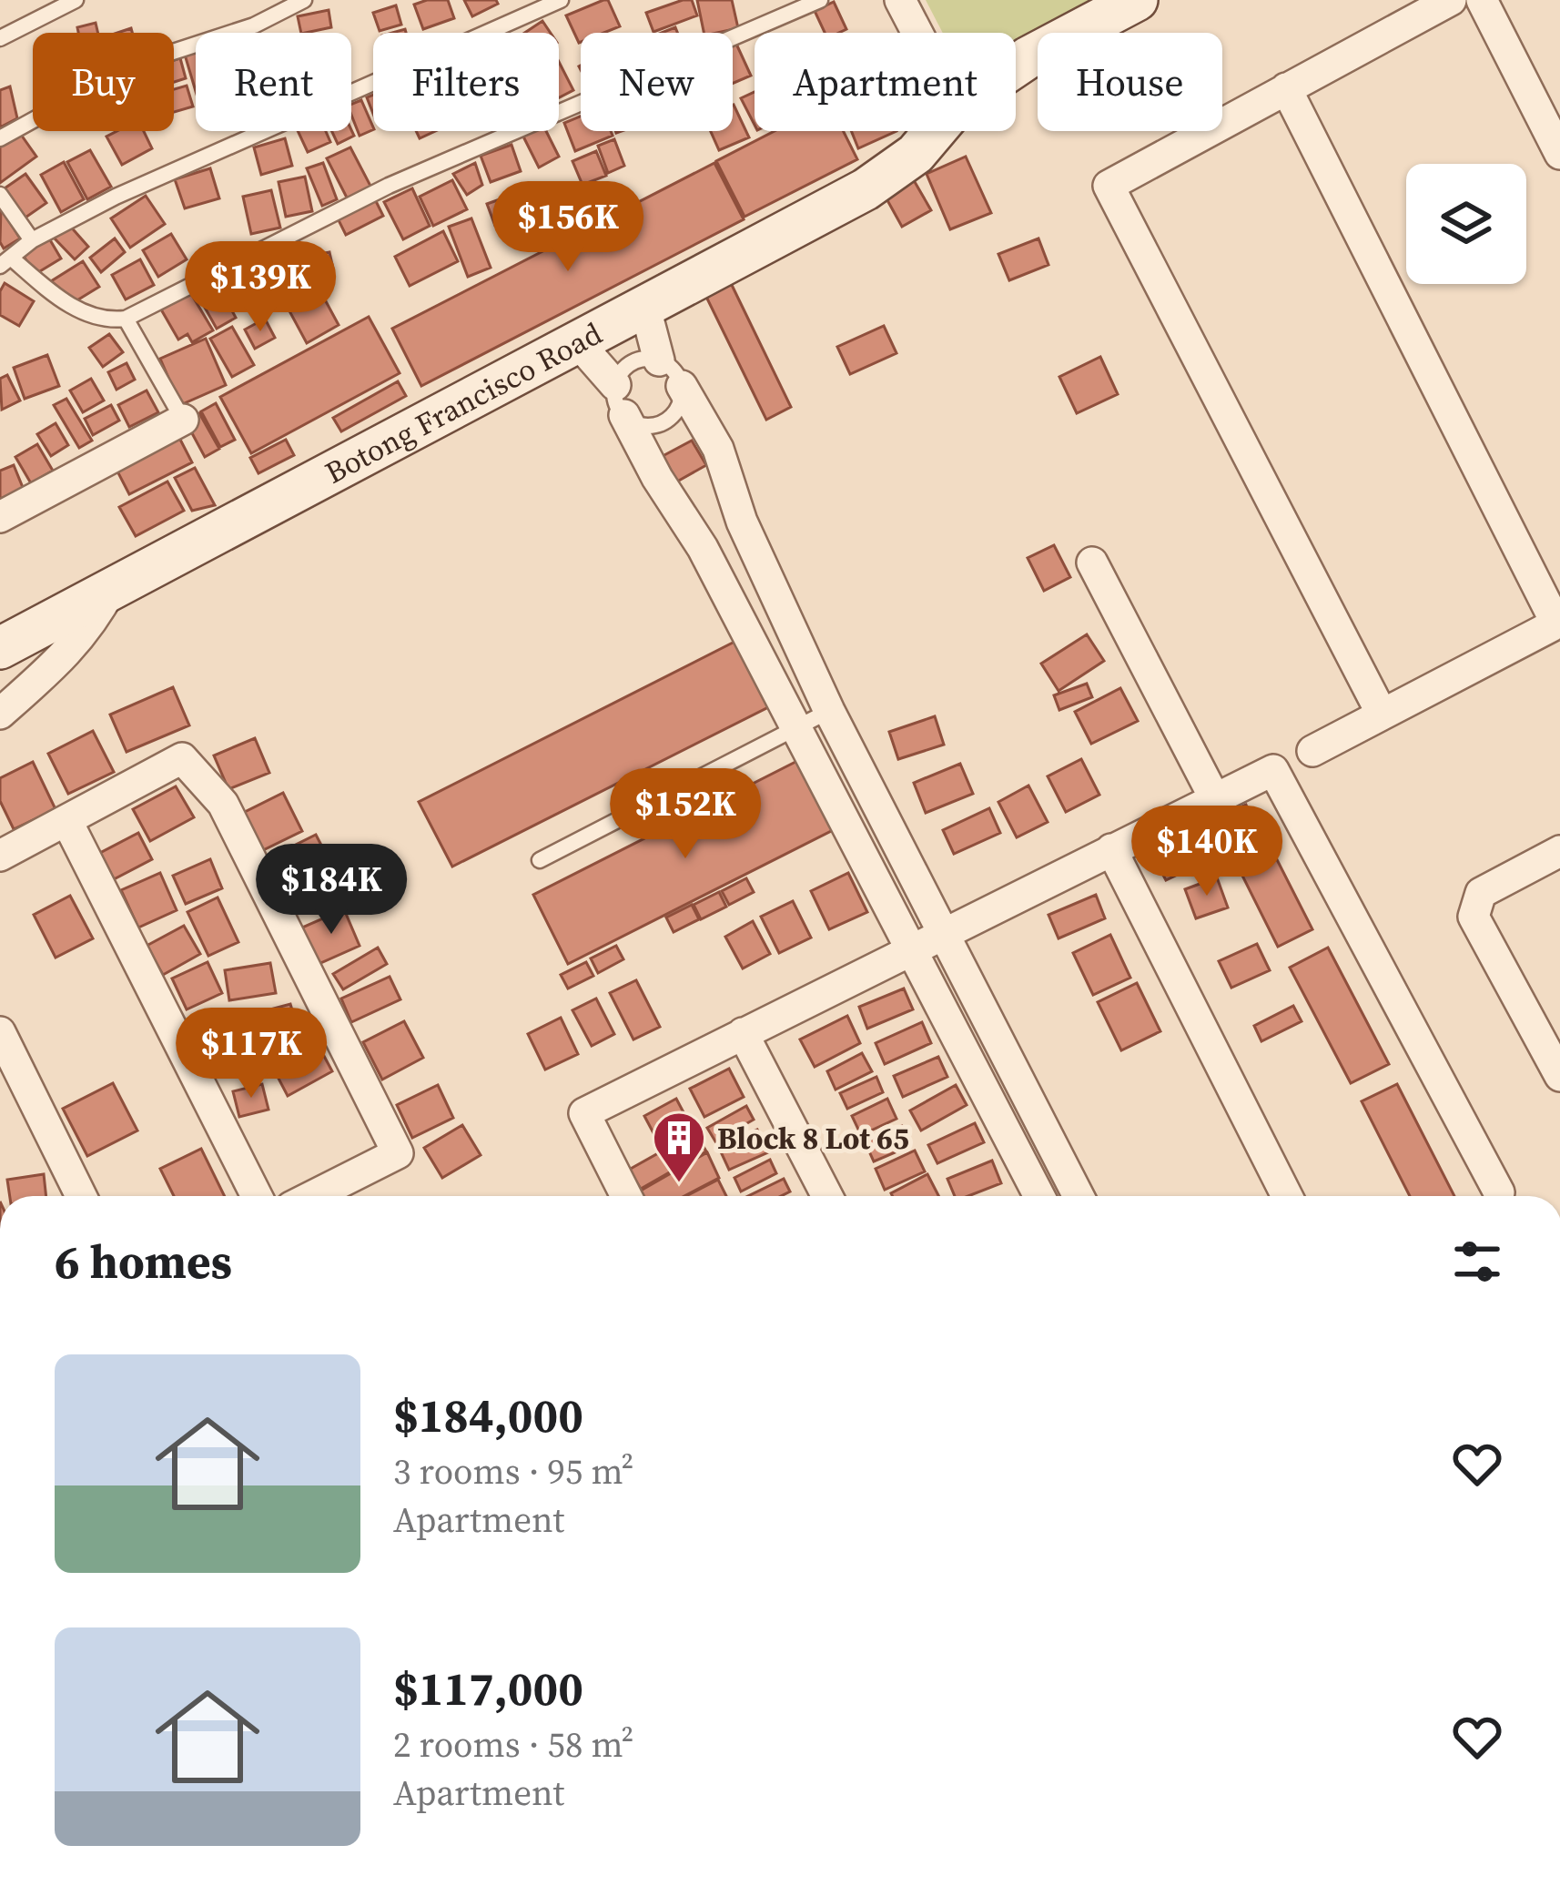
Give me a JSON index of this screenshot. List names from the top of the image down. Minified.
{"streets":{"street":["Botong Francisco Road"]},"places":{"building":["Block 8 Lot 65"]},"page":{"chip":["Buy","Rent","Filters","New","Apartment","House"],"price":["$156K","$139K","$152K","$140K","$184K","$117K"],"heading":"6 homes","list":[{"name":"$184,000","note":"3 rooms · 95 m² · Apartment"},{"name":"$117,000","note":"2 rooms · 58 m² · Apartment"}]}}
